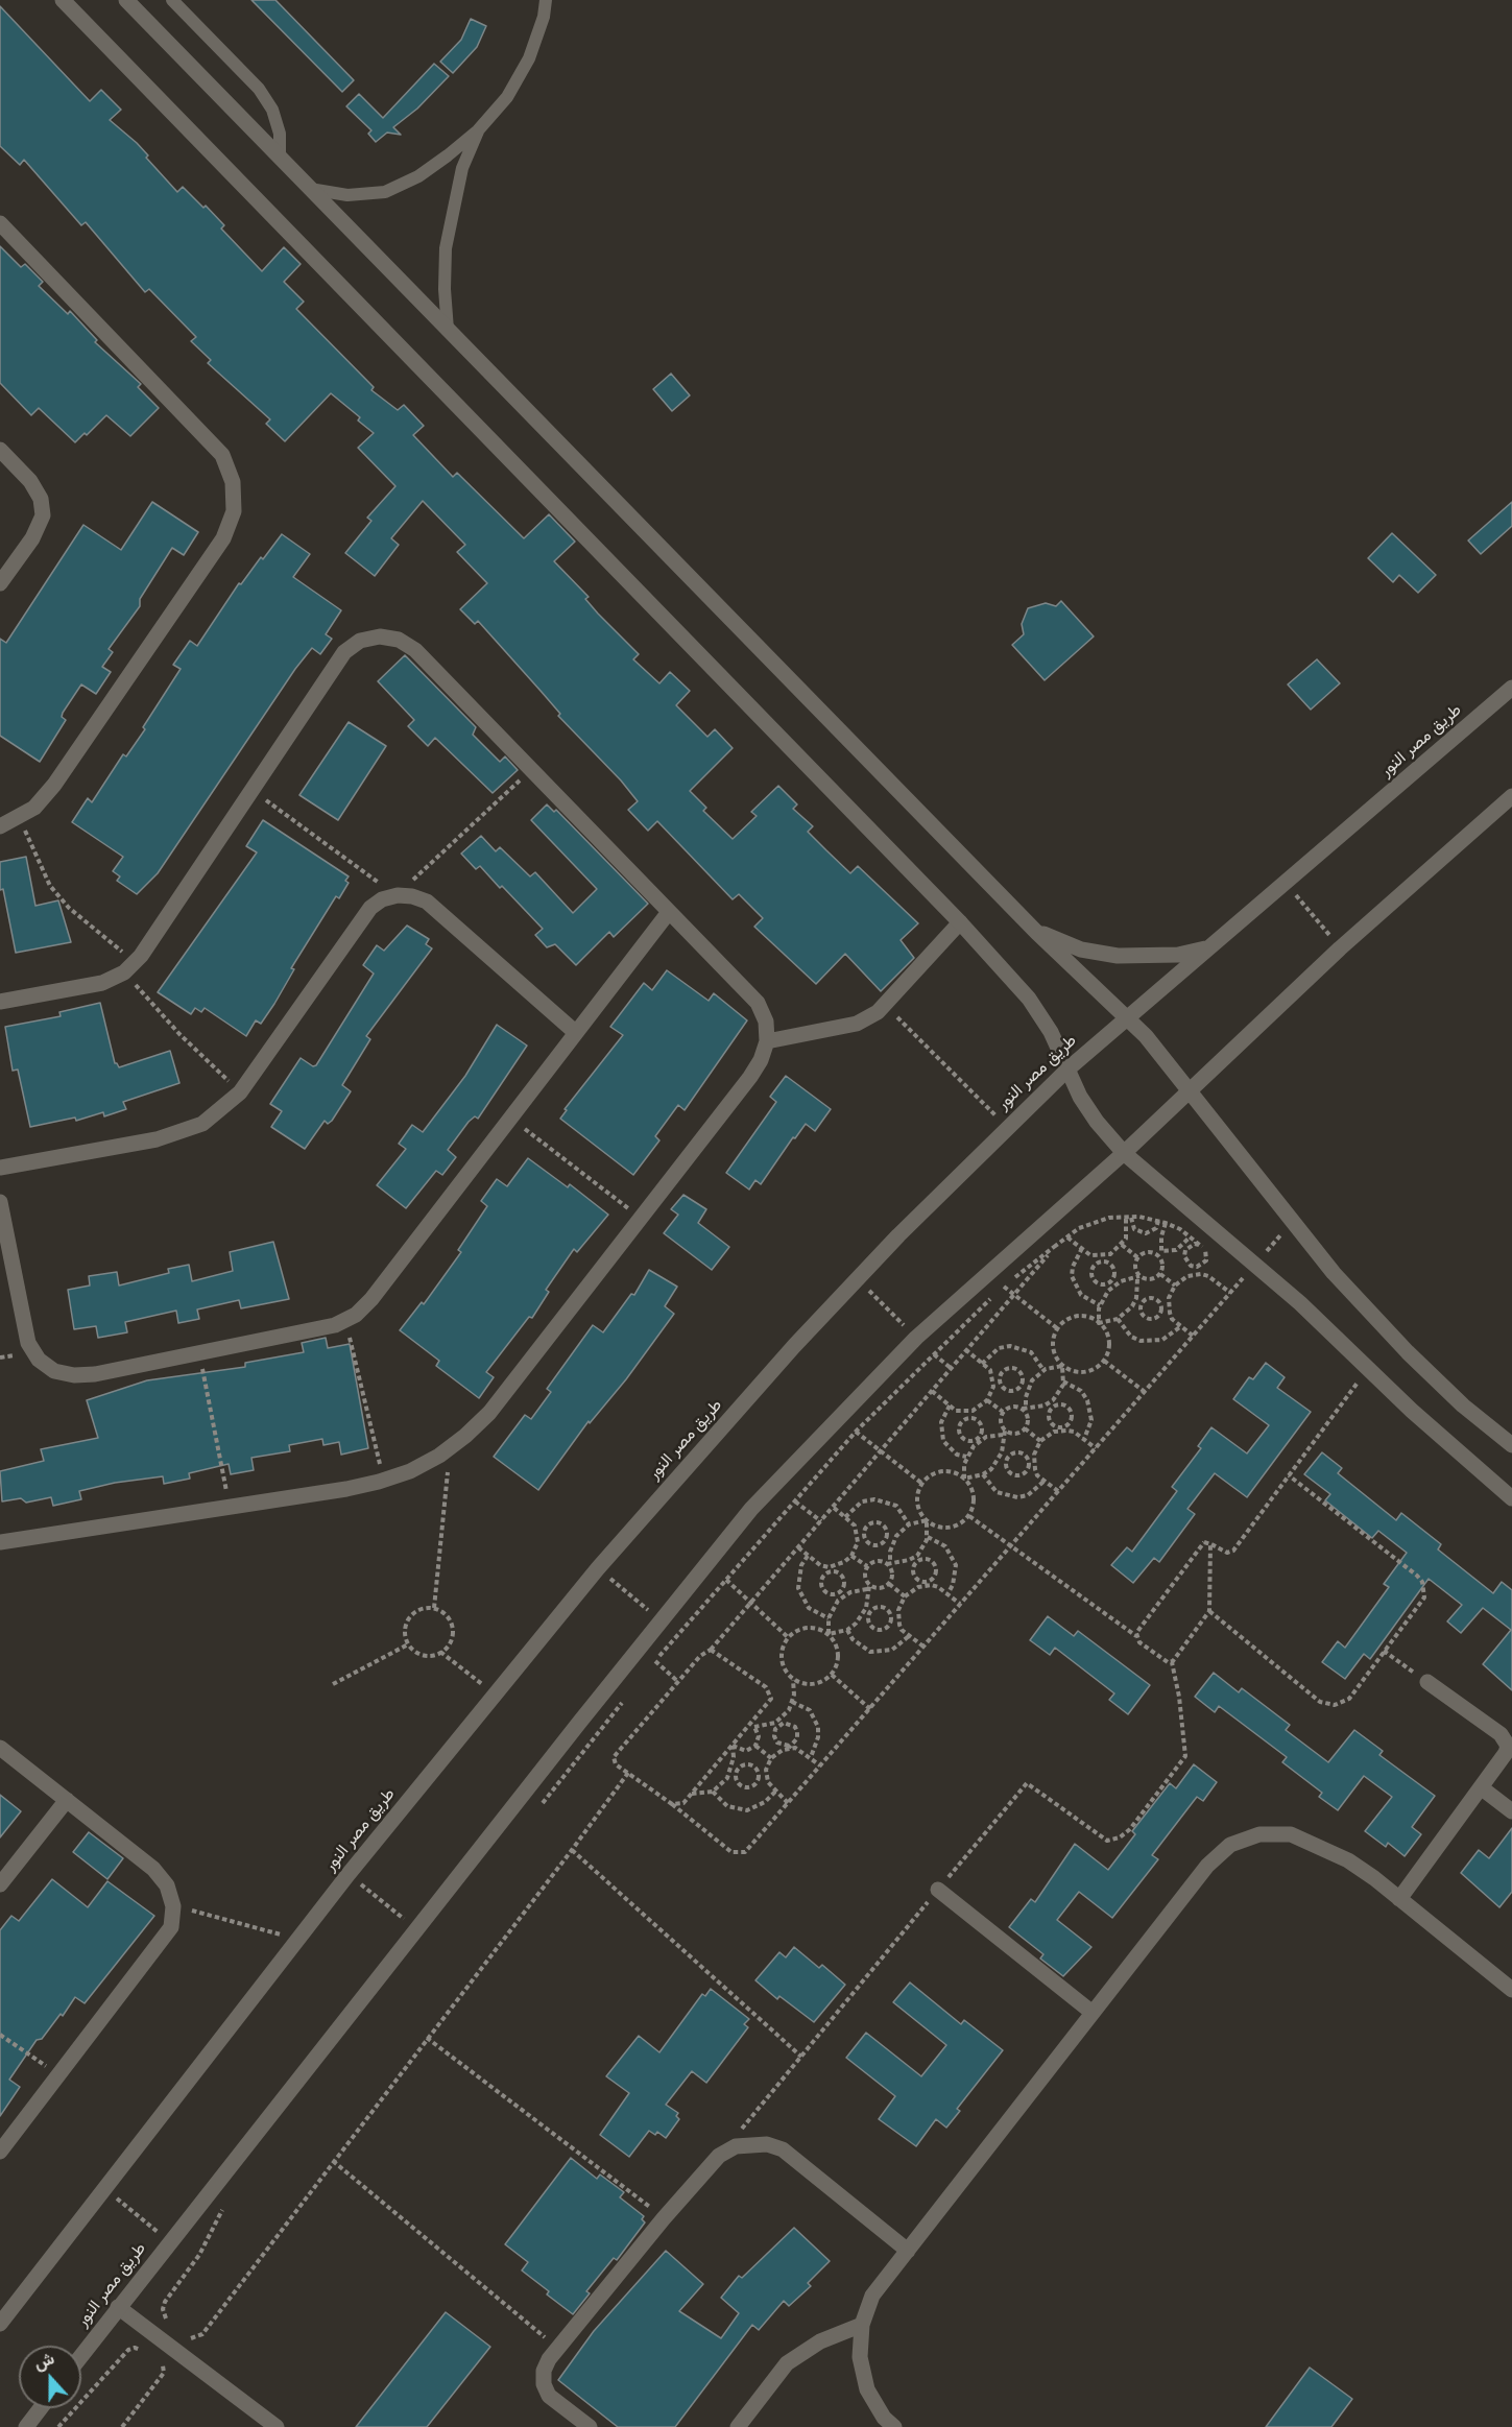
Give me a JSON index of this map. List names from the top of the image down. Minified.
{"streets":{"street":["طريق مصر النور"]},"north":"top"}
